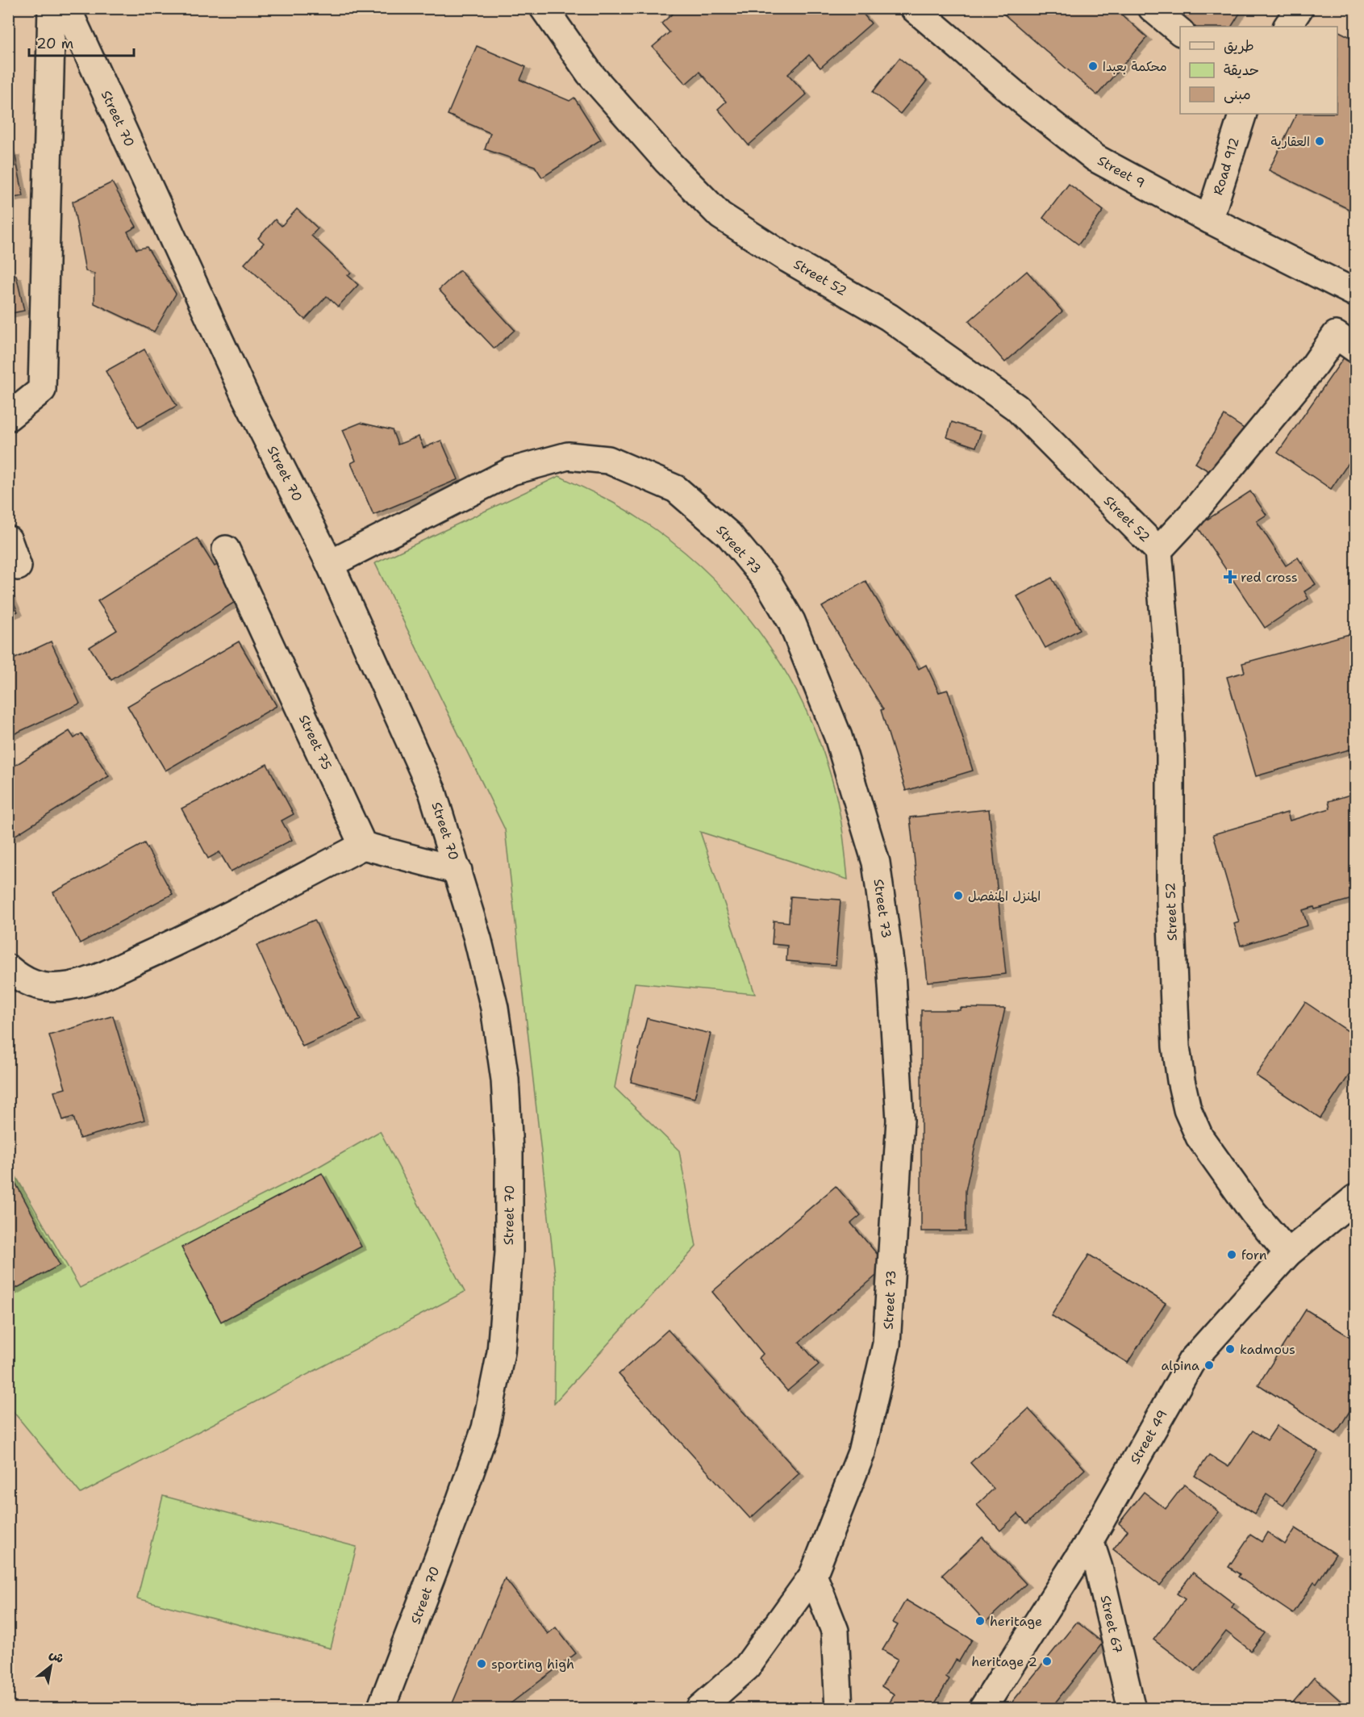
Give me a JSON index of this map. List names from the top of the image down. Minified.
{"streets":{"street":["Street 70","Road 912","Street 9","Street 52","Street 73","Street 75","Street 49","Street 67"]},"crossings":[["Street 70","Street 73"],["Road 912","Street 9"],["Street 52","Street 49"],["Street 49","Street 67"]],"places":{"other":["محكمة بعبدا","العقارية","المنزل المنفصل","forn","kadmous","alpina","heritage","heritage 2","sporting high"],"health":["red cross"]},"legend":["طريق","حديقة","مبنى"],"scale_bar":"20 m","north":"top right"}
